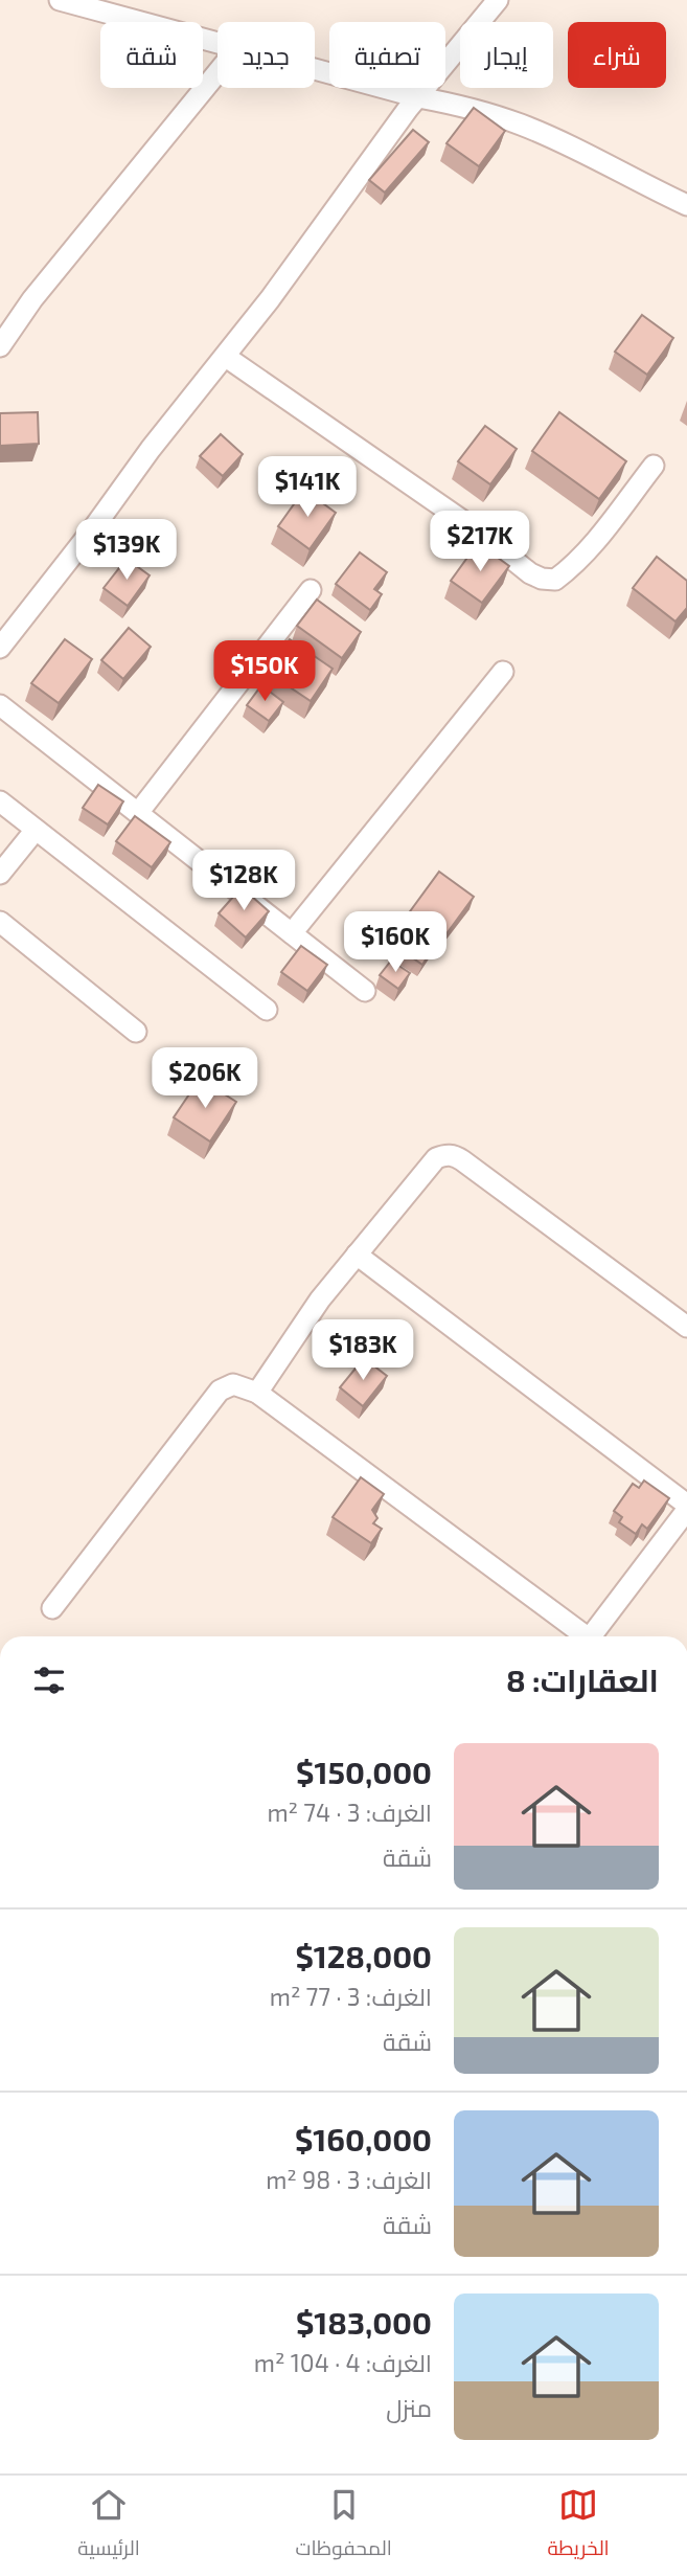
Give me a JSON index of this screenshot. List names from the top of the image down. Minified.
{"page":{"chip":["شراء","إيجار","تصفية","جديد","شقة"],"price":["$141K","$217K","$139K","$150K","$128K","$160K","$206K","$183K"],"heading":"العقارات: 8","list":[{"name":"$150,000","note":"الغرف: 3 · 74 m² · شقة"},{"name":"$128,000","note":"الغرف: 3 · 77 m² · شقة"},{"name":"$160,000","note":"الغرف: 3 · 98 m² · شقة"},{"name":"$183,000","note":"الغرف: 4 · 104 m² · منزل"}],"tabs":["الخريطة","المحفوظات","الرئيسية"]}}
